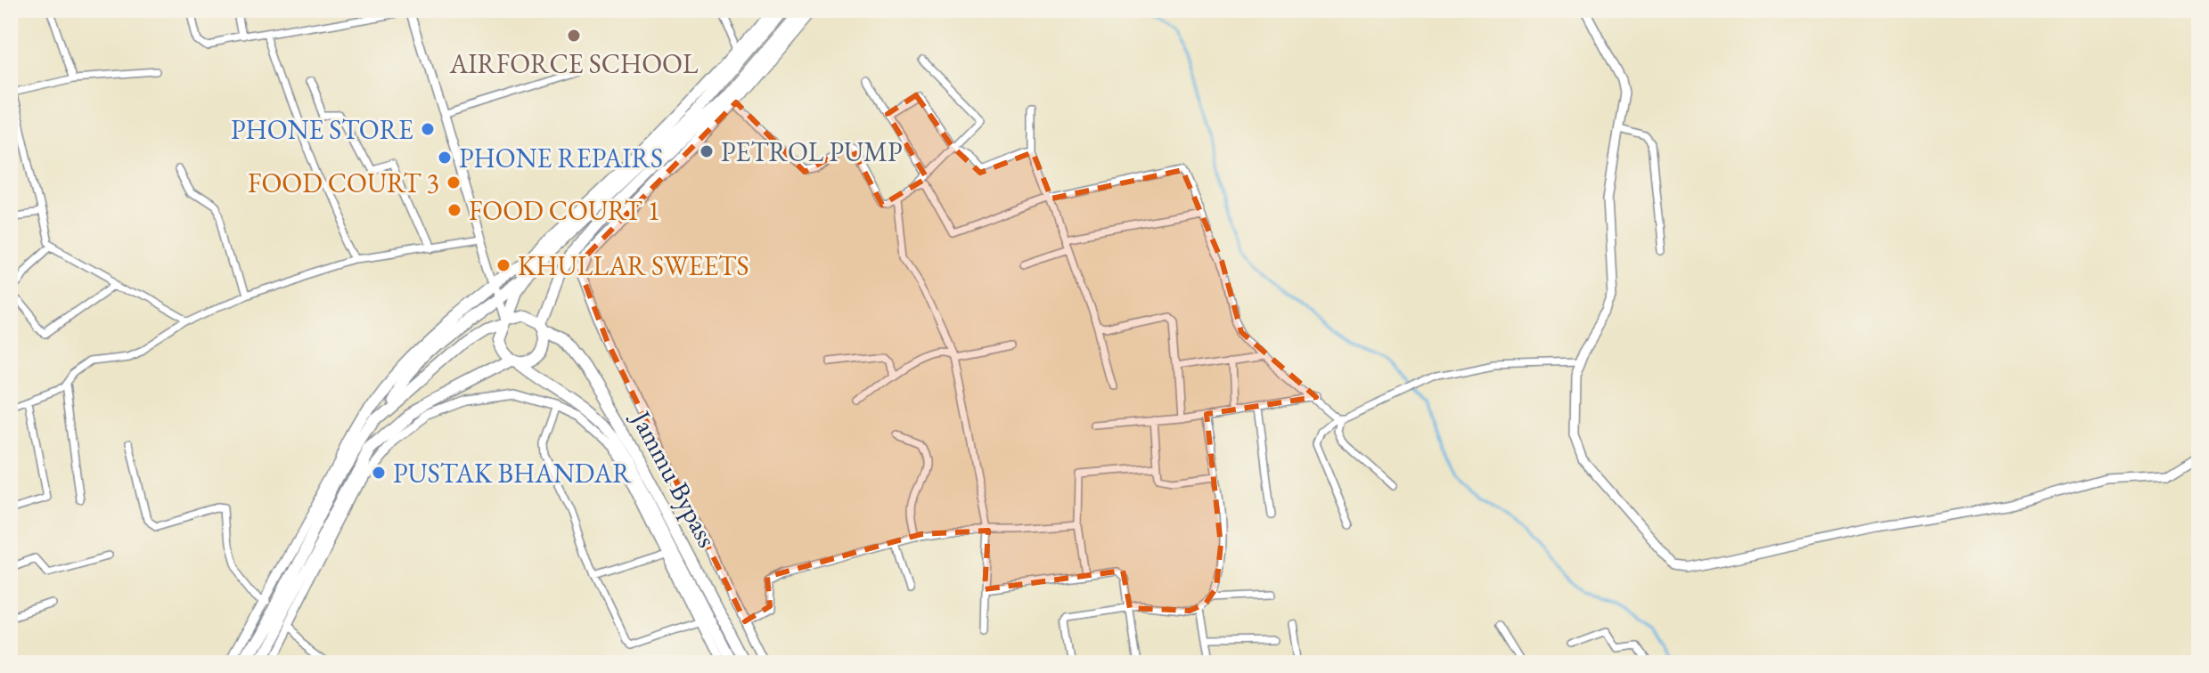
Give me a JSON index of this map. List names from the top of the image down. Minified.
{"streets":{"highway":["Jammu Bypass"]},"places":["AIRFORCE SCHOOL","PHONE STORE","PETROL PUMP","PHONE REPAIRS","FOOD COURT 3","FOOD COURT 1","KHULLAR SWEETS","PUSTAK BHANDAR"]}
